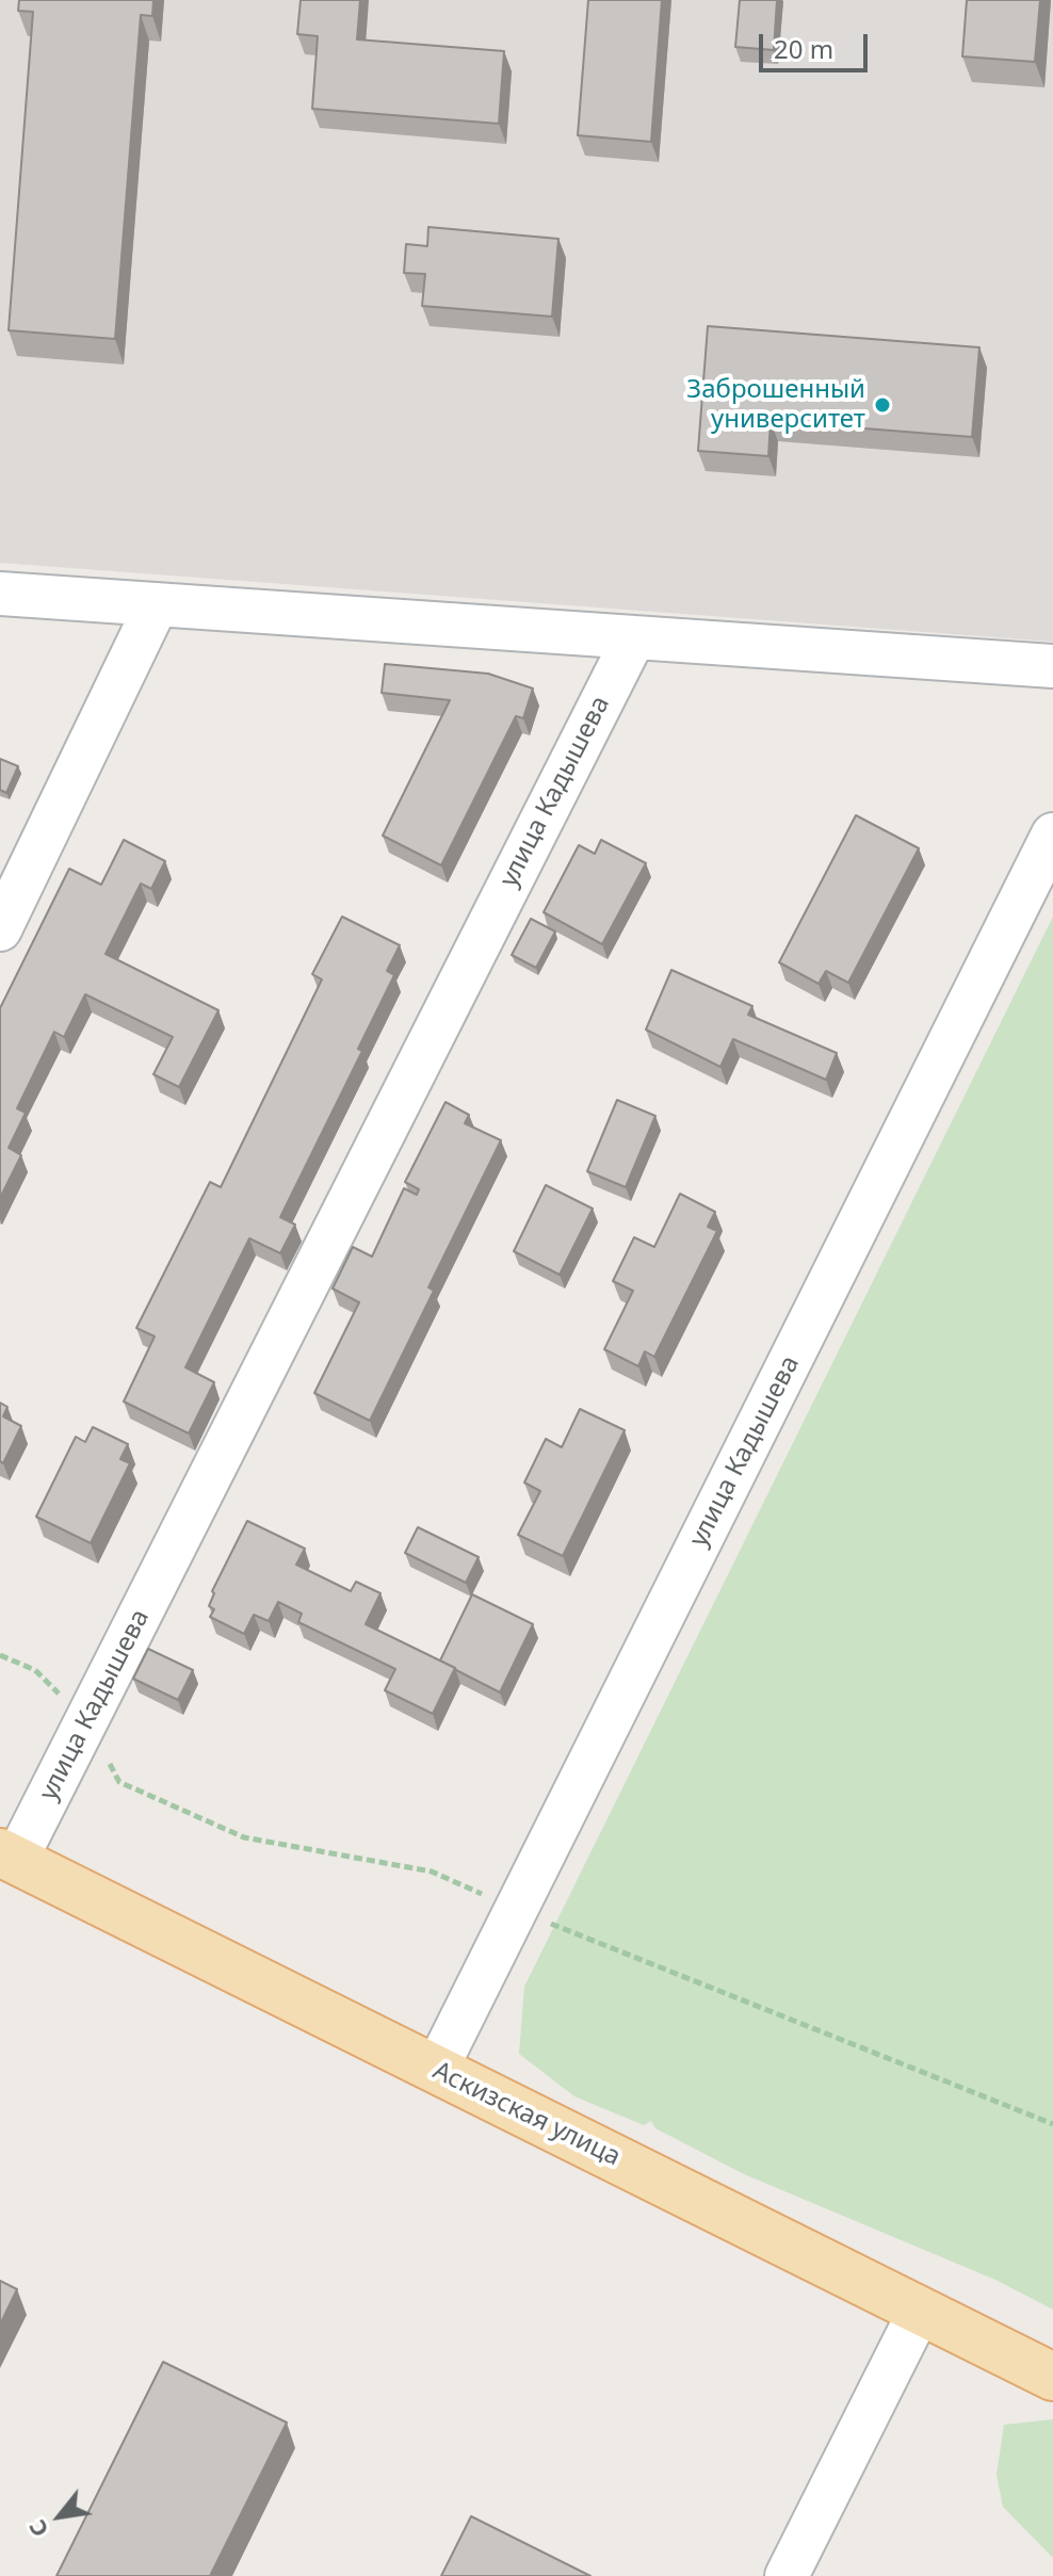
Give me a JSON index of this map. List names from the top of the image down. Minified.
{"streets":{"main road":["Аскизская улица"],"street":["улица Кадышева"]},"crossings":[["улица Кадышева","Аскизская улица"]],"places":["Заброшенный университет"],"scale_bar":"20 m","north":"bottom left"}
